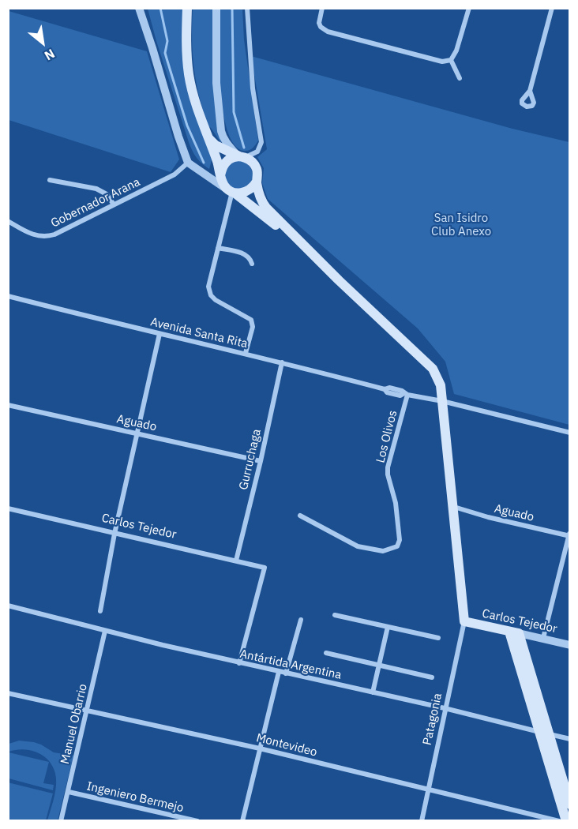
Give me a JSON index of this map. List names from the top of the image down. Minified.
{"streets":{"main road":["Carlos Tejedor"],"street":["Gobernador Arana","Avenida Santa Rita","Aguado","Los Olivos","Gurruchaga","Antártida Argentina","Patagonia","Manuel Obarrio","Montevideo","Ingeniero Bermejo"]},"crossings":[["Avenida Santa Rita","Los Olivos"],["Avenida Santa Rita","Gurruchaga"],["Aguado","Gurruchaga"],["Gurruchaga","Carlos Tejedor"],["Carlos Tejedor","Antártida Argentina"],["Carlos Tejedor","Patagonia"],["Antártida Argentina","Patagonia"],["Antártida Argentina","Manuel Obarrio"],["Patagonia","Montevideo"],["Manuel Obarrio","Montevideo"],["Manuel Obarrio","Ingeniero Bermejo"]],"parks":["San Isidro Club Anexo"],"north":"bottom right"}
